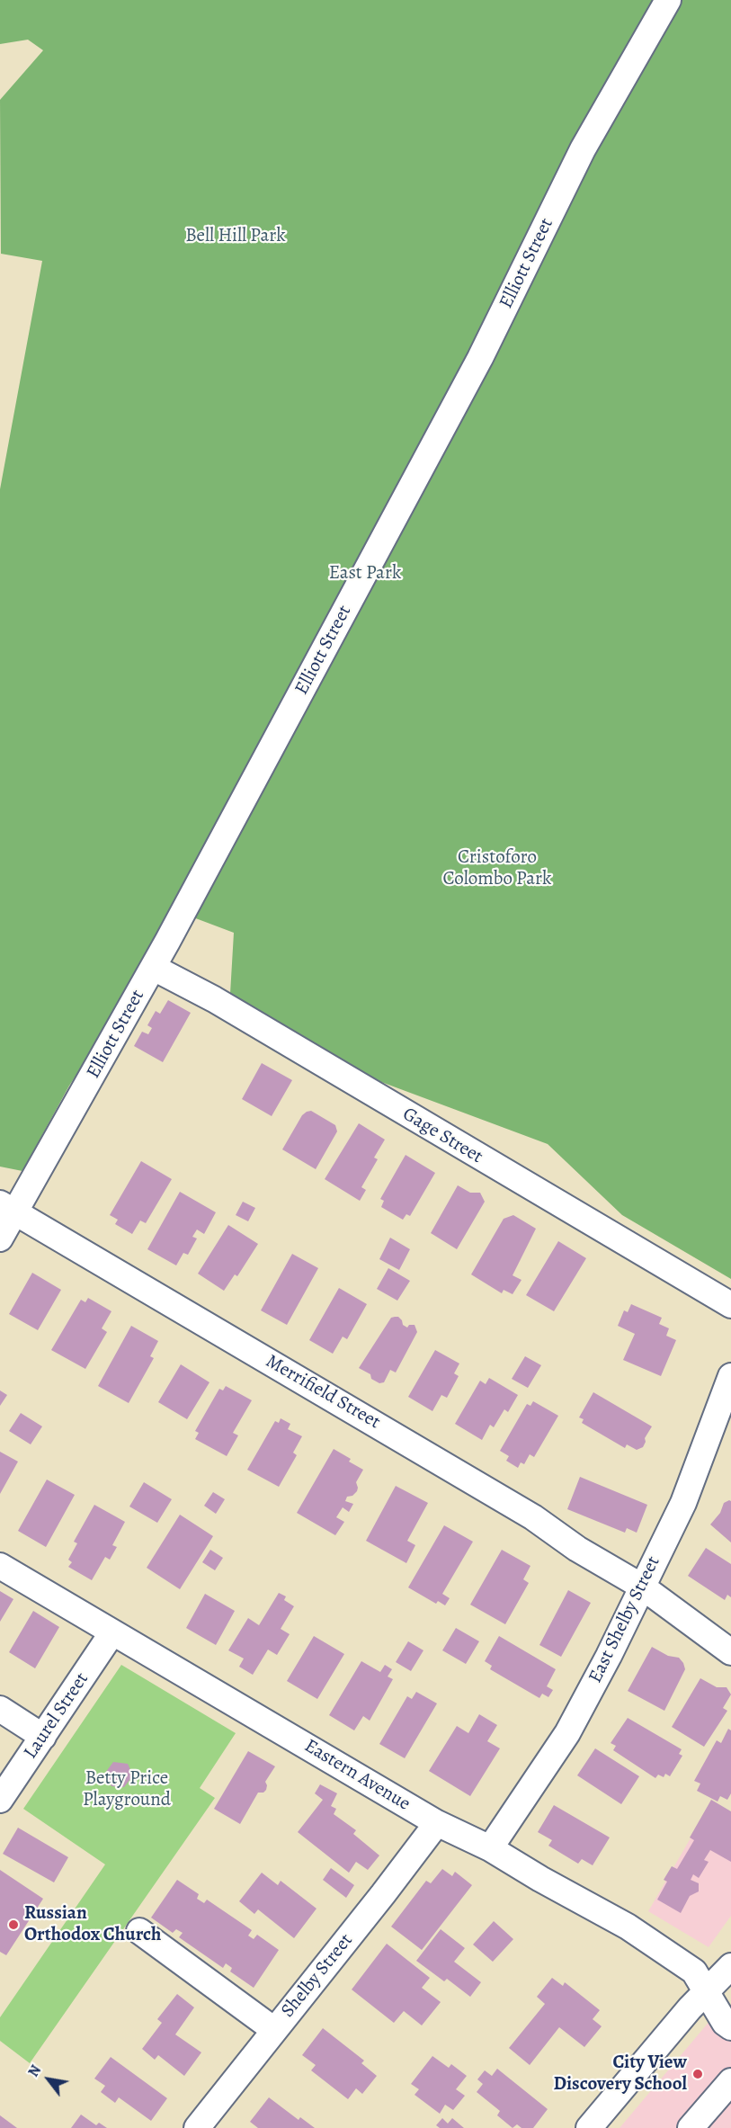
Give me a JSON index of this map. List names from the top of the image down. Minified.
{"streets":{"street":["Elliott Street","Gage Street","Merrifield Street","East Shelby Street","Laurel Street","Eastern Avenue","Shelby Street"]},"crossings":[["Elliott Street","Gage Street"],["Elliott Street","Merrifield Street"],["Merrifield Street","East Shelby Street"],["East Shelby Street","Eastern Avenue"],["Laurel Street","Eastern Avenue"],["Eastern Avenue","Shelby Street"]],"parks":["Bell Hill Park","East Park","Cristoforo Colombo Park","Betty Price Playground"],"places":["Russian Orthodox Church","City View Discovery School"],"north":"top left"}
